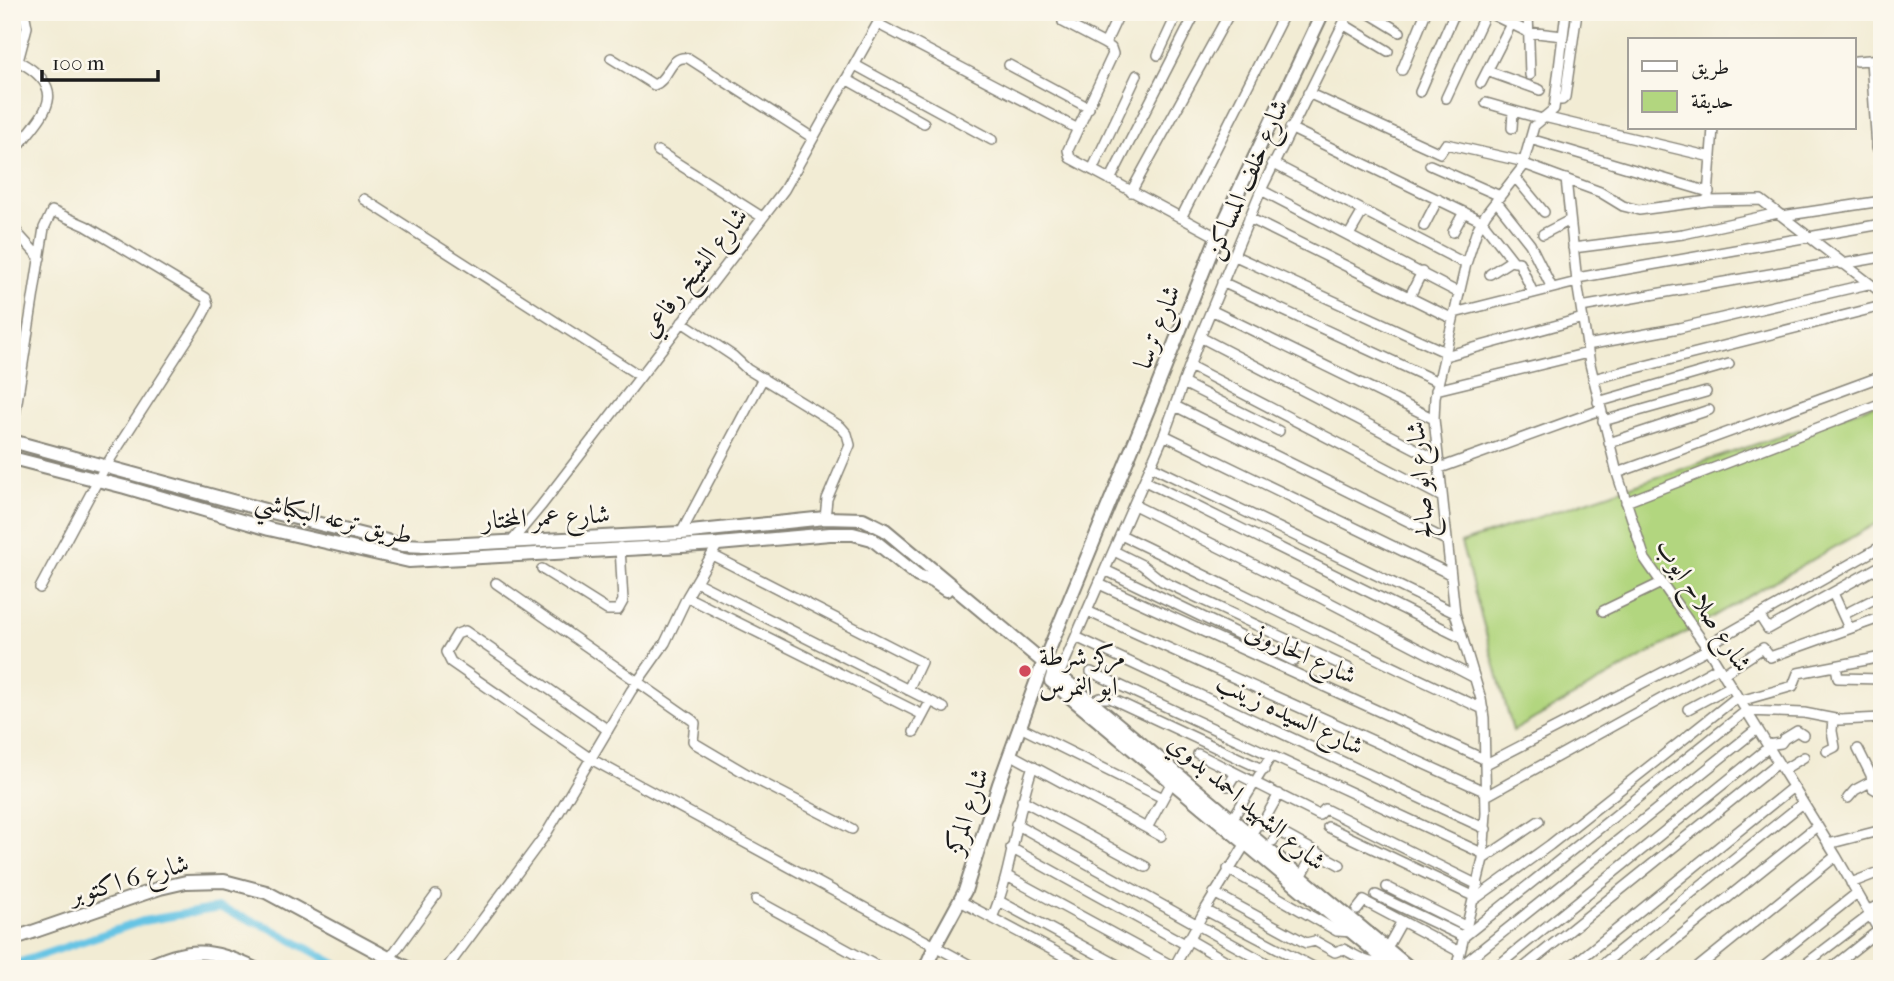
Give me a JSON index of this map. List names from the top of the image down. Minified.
{"streets":{"street":["شارع خلف المساكن","شارع الشيخ رفاعي","شارع ترسا","شارع ابو صالح","شارع عمر المختار","شارع صلاح ايوب","شارع الحارونى","شارع السيده زينب","شارع الشهيد احمد بدوي","شارع المركز","شارع 6 اكتوبر"]},"crossings":[["شارع خلف المساكن","شارع ترسا"],["شارع خلف المساكن","شارع عمر المختار"],["شارع خلف المساكن","شارع الحارونى"],["شارع خلف المساكن","شارع السيده زينب"],["شارع خلف المساكن","شارع الشهيد احمد بدوي"],["شارع خلف المساكن","شارع المركز"],["شارع الشيخ رفاعي","شارع عمر المختار"],["شارع ترسا","شارع عمر المختار"],["شارع ترسا","شارع الشهيد احمد بدوي"],["شارع ترسا","شارع المركز"],["شارع ابو صالح","شارع الحارونى"],["شارع ابو صالح","شارع السيده زينب"],["شارع عمر المختار","شارع الشهيد احمد بدوي"],["شارع عمر المختار","شارع المركز"],["شارع الشهيد احمد بدوي","شارع المركز"]],"places":["مركز شرطة ابو النمرس"],"legend":["طريق","حديقة"],"scale_bar":"100 m"}
